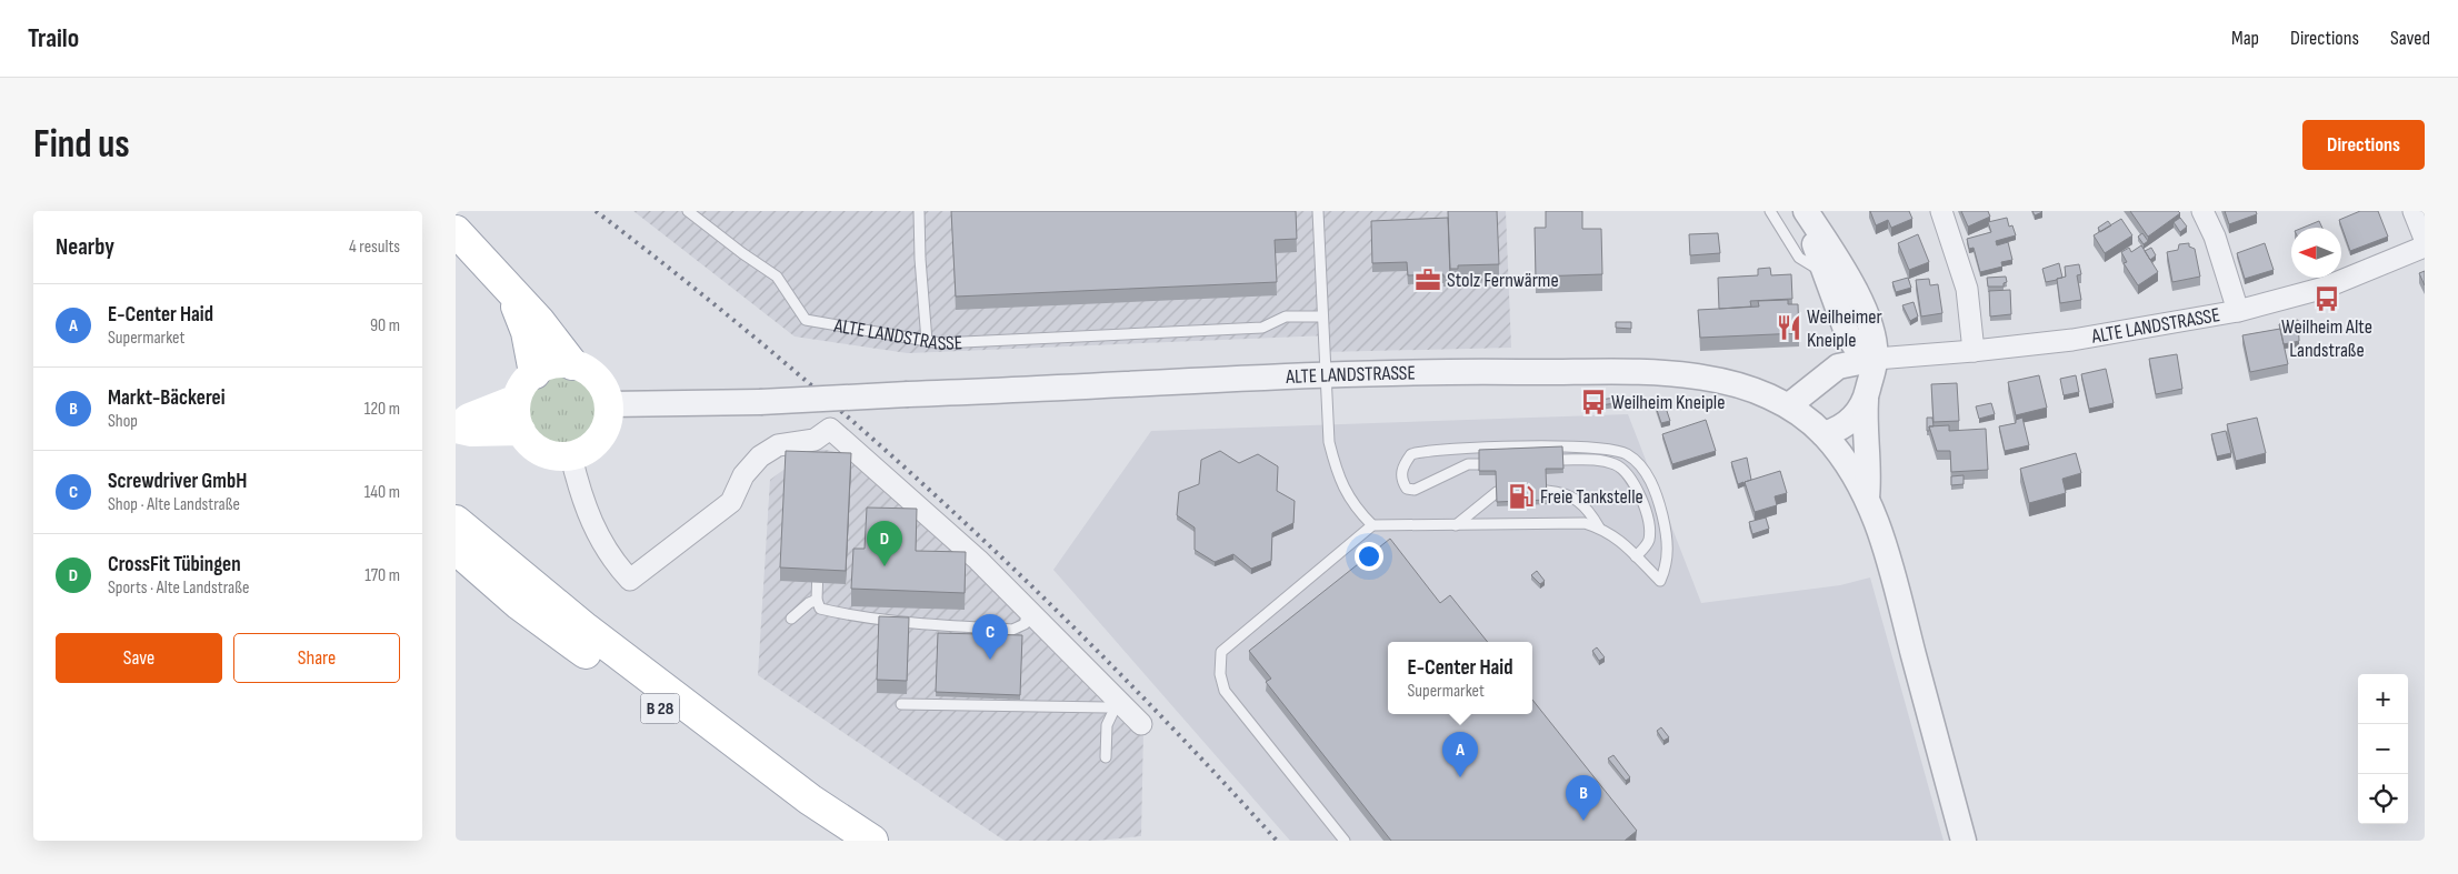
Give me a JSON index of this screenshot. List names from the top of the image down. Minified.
{"streets":{"main road":["B 28"],"street":["ALTE LANDSTRASSE"]},"places":{"office":["Stolz Fernwärme"],"bus stop":["Weilheim Alte Landstraße","Weilheim Kneiple"],"restaurant":["Weilheimer Kneiple"],"fuel station":["Freie Tankstelle"]},"north":"left","page":{"header":"Trailo","nav":["Map","Directions","Saved"],"buttons":["Directions",["Save","Share"]],"title":"Find us","heading":["Nearby","4 results"],"list":[{"mark":"A","name":"E-Center Haid","note":"Supermarket","value":"90 m"},{"mark":"B","name":"Markt-Bäckerei","note":"Shop","value":"120 m"},{"mark":"C","name":"Screwdriver GmbH","note":"Shop · Alte Landstraße","value":"140 m"},{"mark":"D","name":"CrossFit Tübingen","note":"Sports · Alte Landstraße","value":"170 m"}],"pins":["D","C","A","B"],"popup":["E-Center Haid","Supermarket"],"map_buttons":["+","−"]}}
